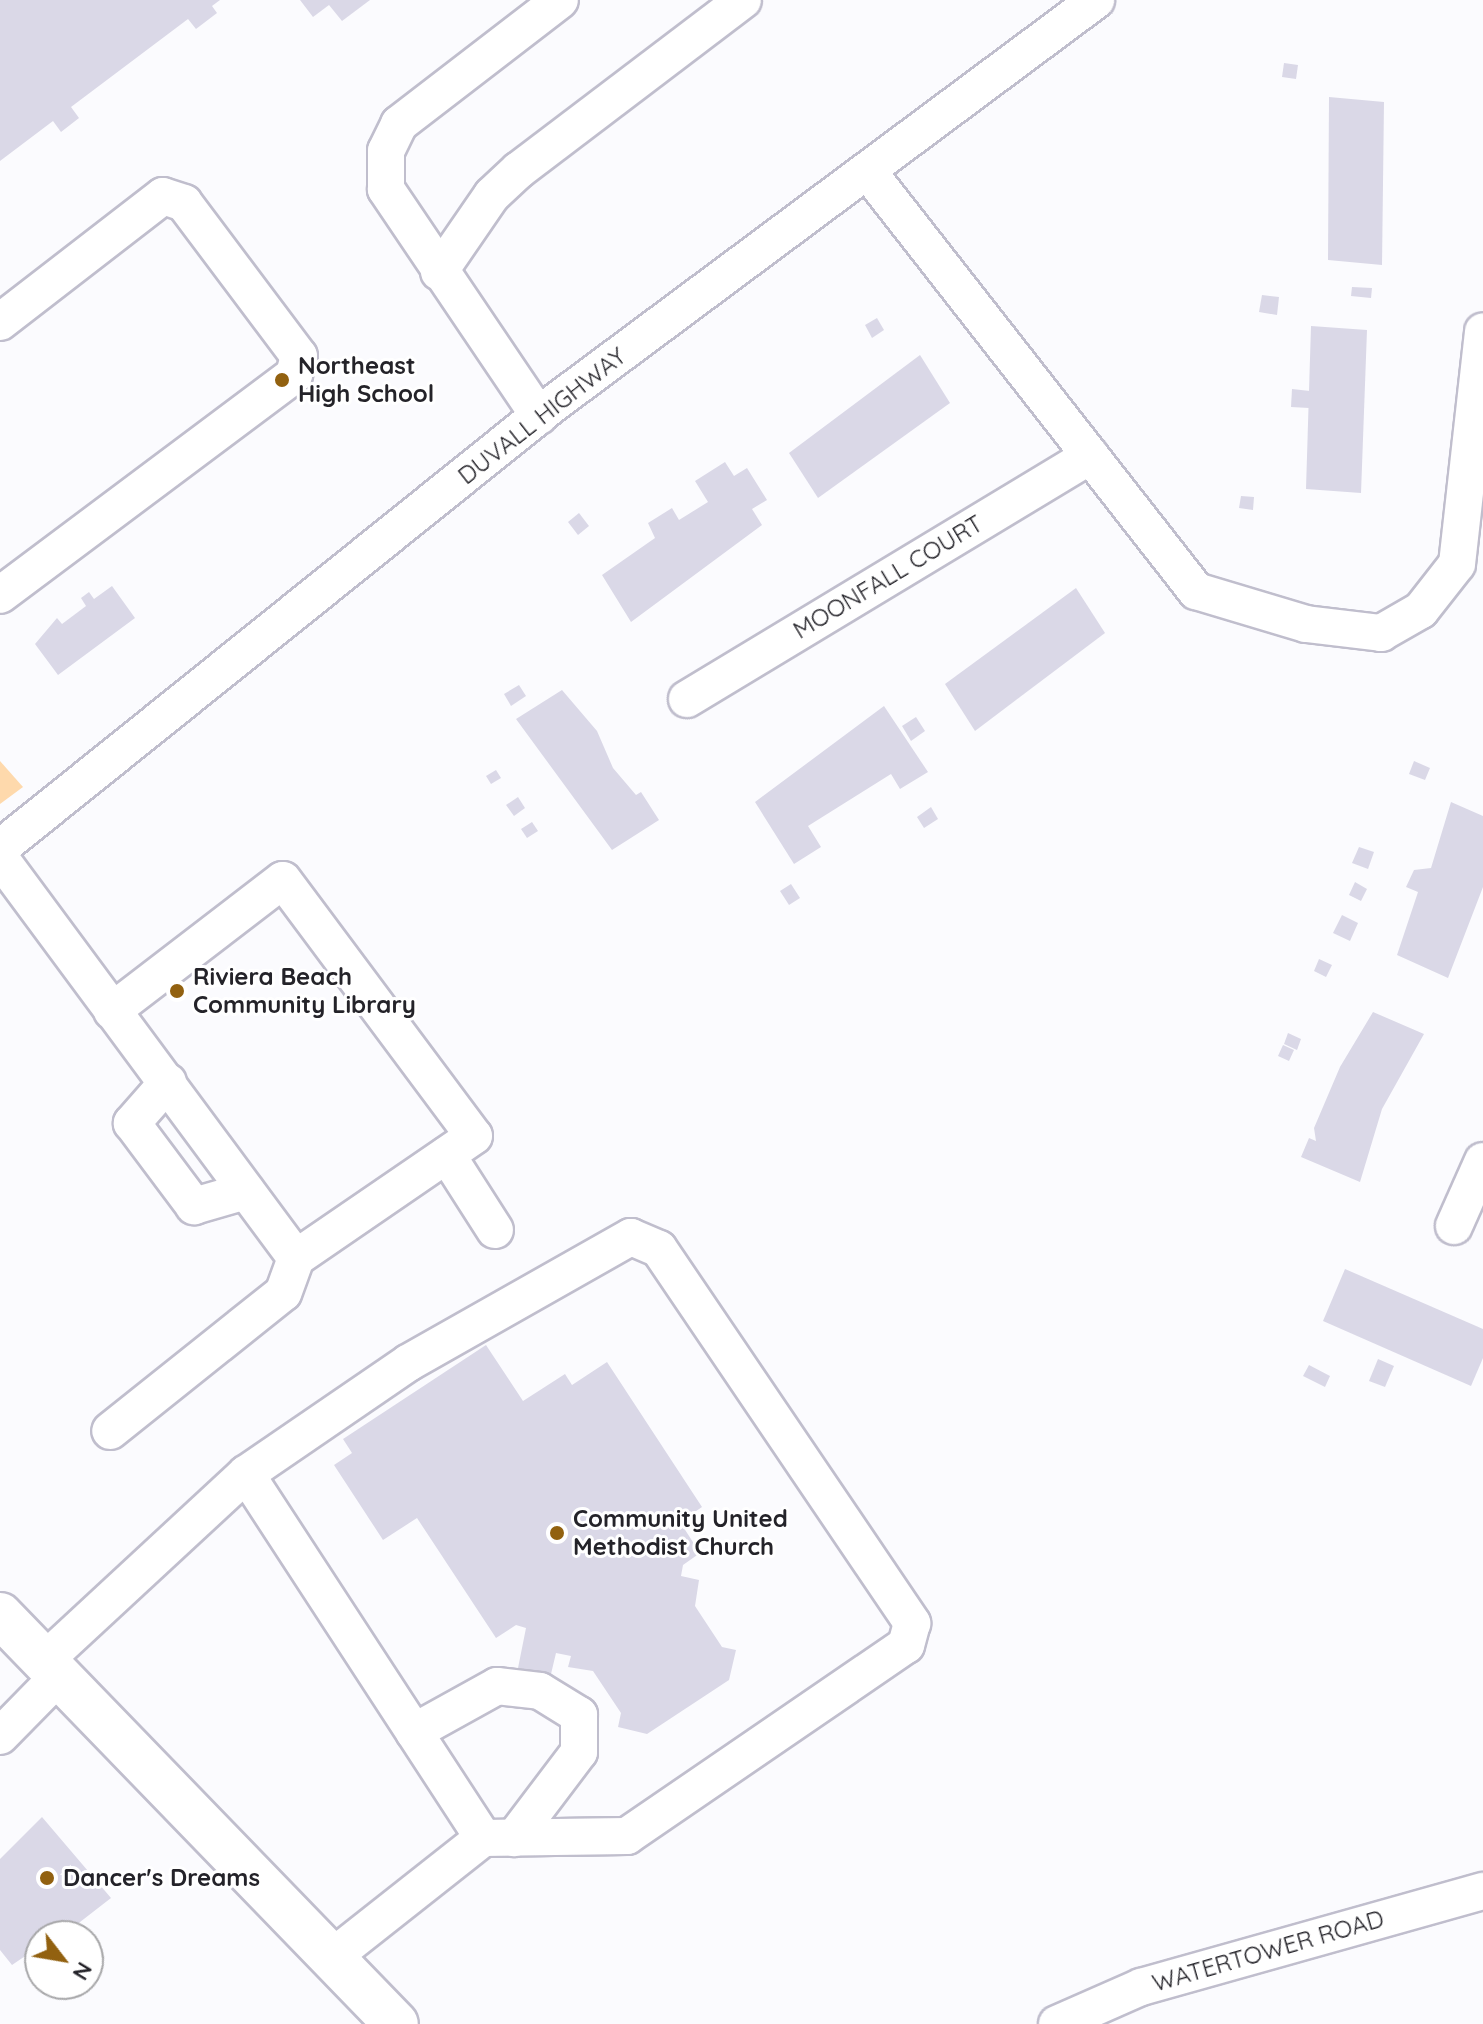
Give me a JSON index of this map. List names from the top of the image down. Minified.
{"streets":{"street":["DUVALL HIGHWAY","MOONFALL COURT","WATERTOWER ROAD"]},"places":["Northeast High School","Riviera Beach Community Library","Community United Methodist Church","Dancer's Dreams"],"north":"bottom right"}
